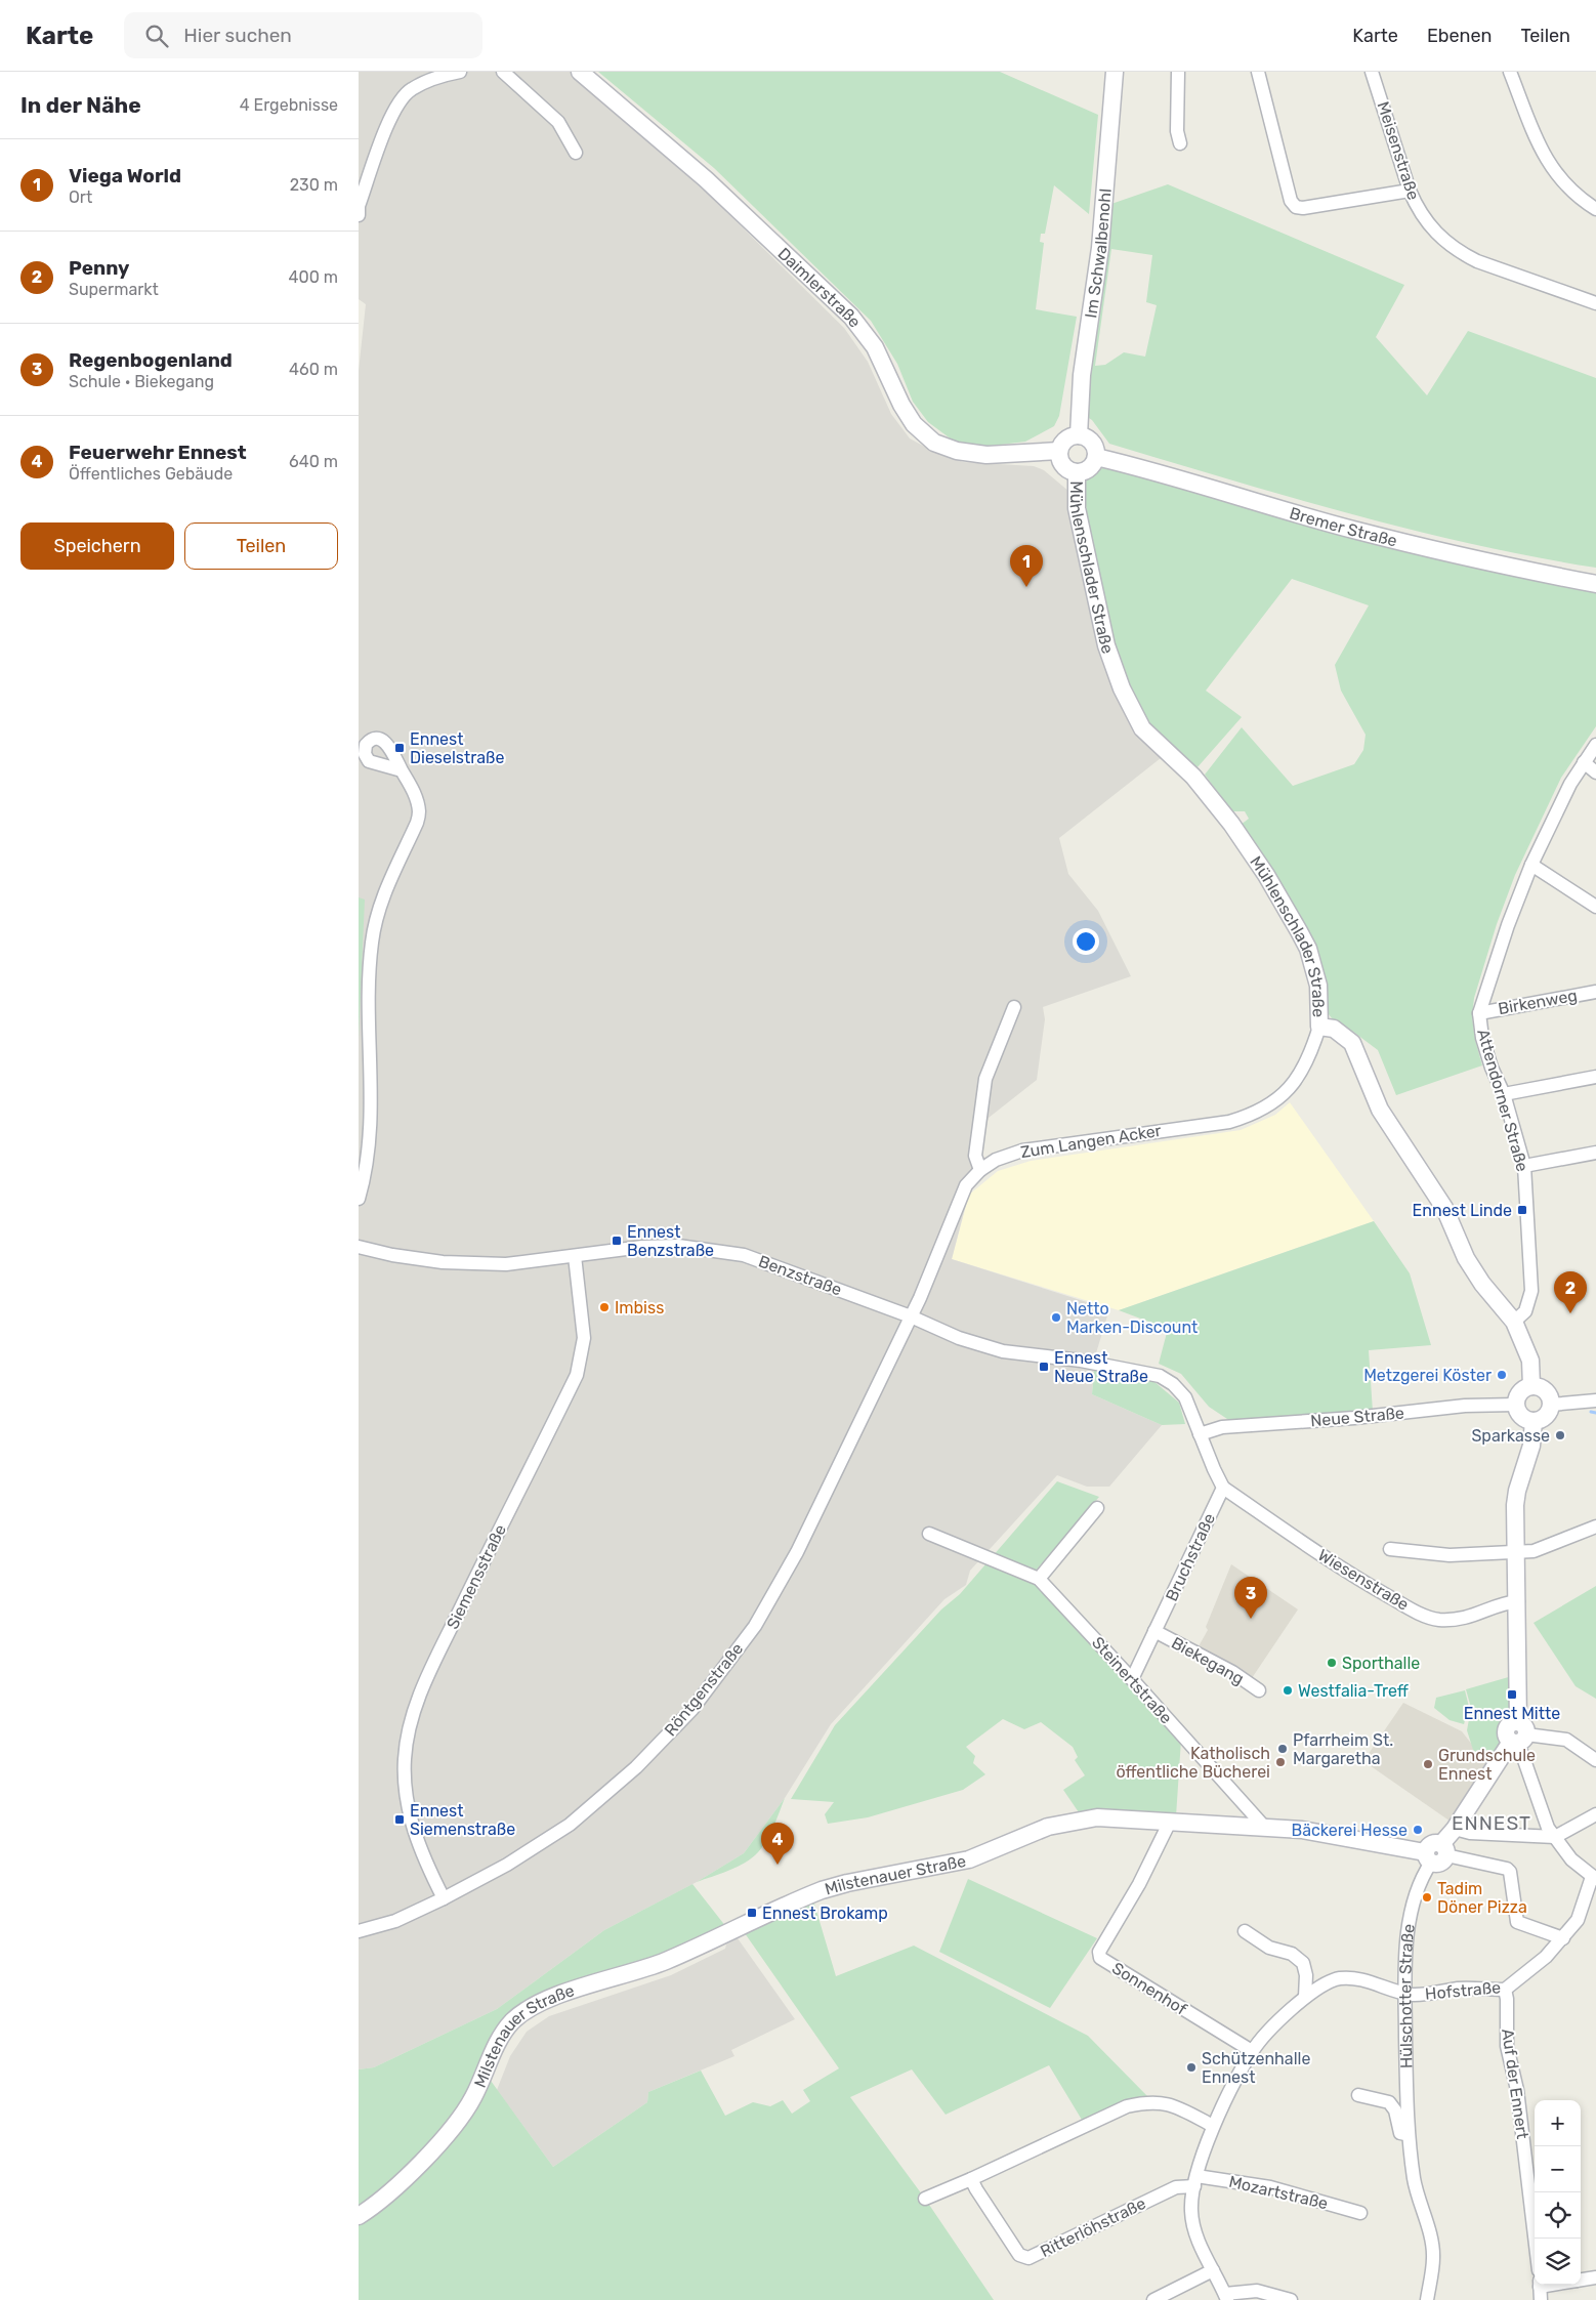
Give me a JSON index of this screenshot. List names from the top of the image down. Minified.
{"streets":{"street":["Meisenstraße","Im Schwalbenohl","Daimlerstraße","Bremer Straße","Mühlenschlader Straße","Birkenweg","Attendorner Straße","Zum Langen Acker","Benzstraße","Neue Straße","Bruchstraße","Siemensstraße","Wiesenstraße","Biekegang","Steinertstraße","Röntgenstraße","Milstenauer Straße","Sonnenhof","Hofstraße","Hülschotter Straße","Auf der Ennert","Mozartstraße","Ritterlöhstraße"]},"crossings":[["Im Schwalbenohl","Daimlerstraße"],["Im Schwalbenohl","Bremer Straße"],["Im Schwalbenohl","Mühlenschlader Straße"],["Daimlerstraße","Bremer Straße"],["Daimlerstraße","Mühlenschlader Straße"],["Bremer Straße","Mühlenschlader Straße"],["Mühlenschlader Straße","Attendorner Straße"],["Mühlenschlader Straße","Zum Langen Acker"],["Mühlenschlader Straße","Neue Straße"],["Birkenweg","Attendorner Straße"],["Zum Langen Acker","Benzstraße"],["Zum Langen Acker","Röntgenstraße"],["Benzstraße","Neue Straße"],["Benzstraße","Siemensstraße"],["Benzstraße","Röntgenstraße"],["Bruchstraße","Wiesenstraße"],["Bruchstraße","Biekegang"],["Bruchstraße","Steinertstraße"],["Siemensstraße","Röntgenstraße"],["Steinertstraße","Milstenauer Straße"],["Milstenauer Straße","Sonnenhof"],["Milstenauer Straße","Hülschotter Straße"],["Hofstraße","Hülschotter Straße"],["Hofstraße","Auf der Ennert"],["Mozartstraße","Ritterlöhstraße"]],"districts":["ENNEST"],"places":{"transit":["Ennest Dieselstraße","Ennest Linde","Ennest Benzstraße","Ennest Neue Straße","Ennest Mitte","Ennest Siemenstraße","Ennest Brokamp"],"other":["Imbiss","Netto Marken-Discount","Metzgerei Köster","Sparkasse","Sporthalle","Westfalia-Treff","Pfarrheim St. Margaretha","Katholisch öffentliche Bücherei","Grundschule Ennest","Bäckerei Hesse","Tadim Döner Pizza","Schützenhalle Ennest"]},"page":{"header":"Karte","search":"Hier suchen","nav":["Karte","Ebenen","Teilen"],"heading":["In der Nähe","4 Ergebnisse"],"list":[{"mark":"1","name":"Viega World","note":"Ort","value":"230 m"},{"mark":"2","name":"Penny","note":"Supermarkt","value":"400 m"},{"mark":"3","name":"Regenbogenland","note":"Schule · Biekegang","value":"460 m"},{"mark":"4","name":"Feuerwehr Ennest","note":"Öffentliches Gebäude","value":"640 m"}],"buttons":["Speichern","Teilen"],"pins":["1","2","3","4"],"map_buttons":["+","−"]}}
